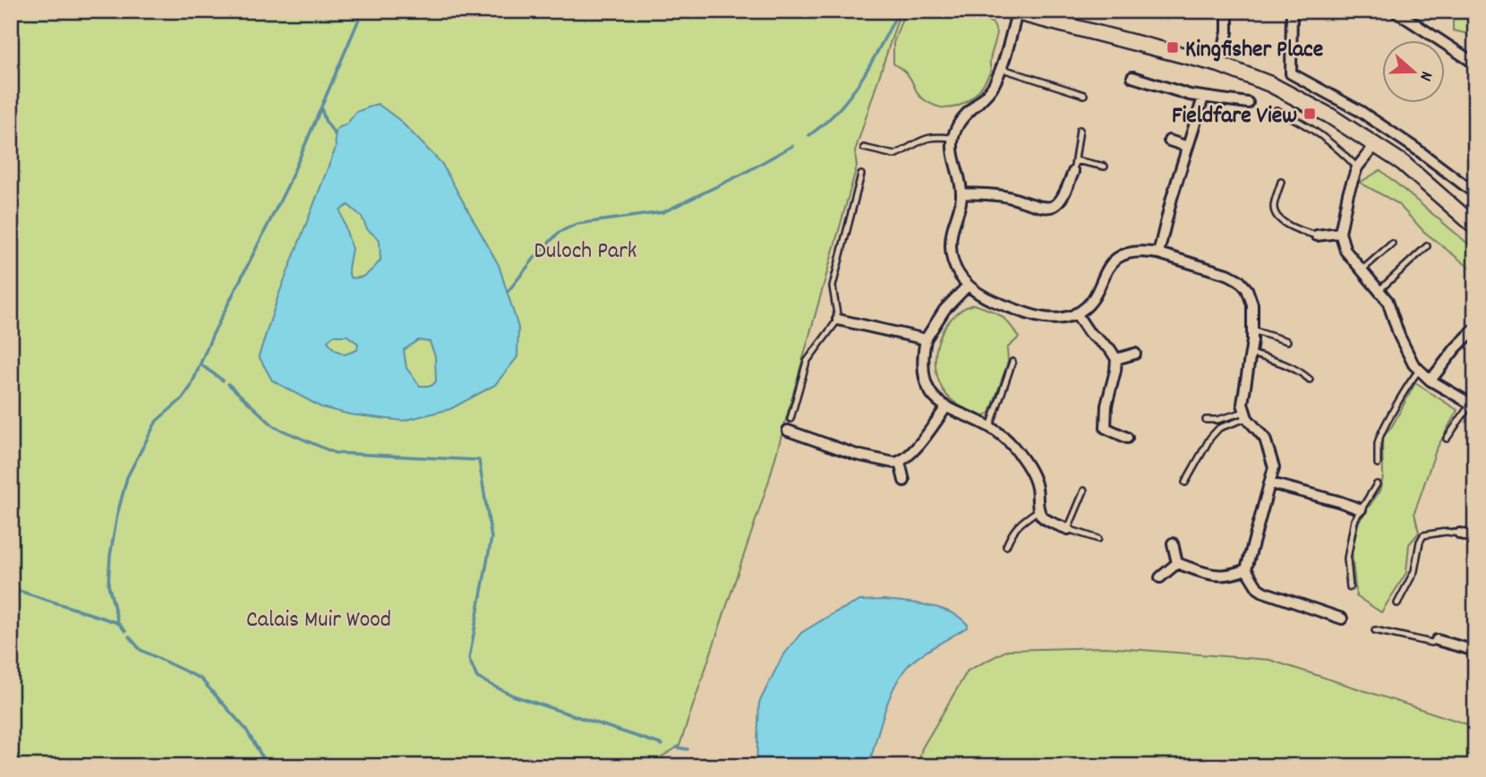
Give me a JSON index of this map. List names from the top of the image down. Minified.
{"parks":["Duloch Park","Calais Muir Wood"],"places":{"transit":["Kingfisher Place","Fieldfare View"]},"north":"right"}
